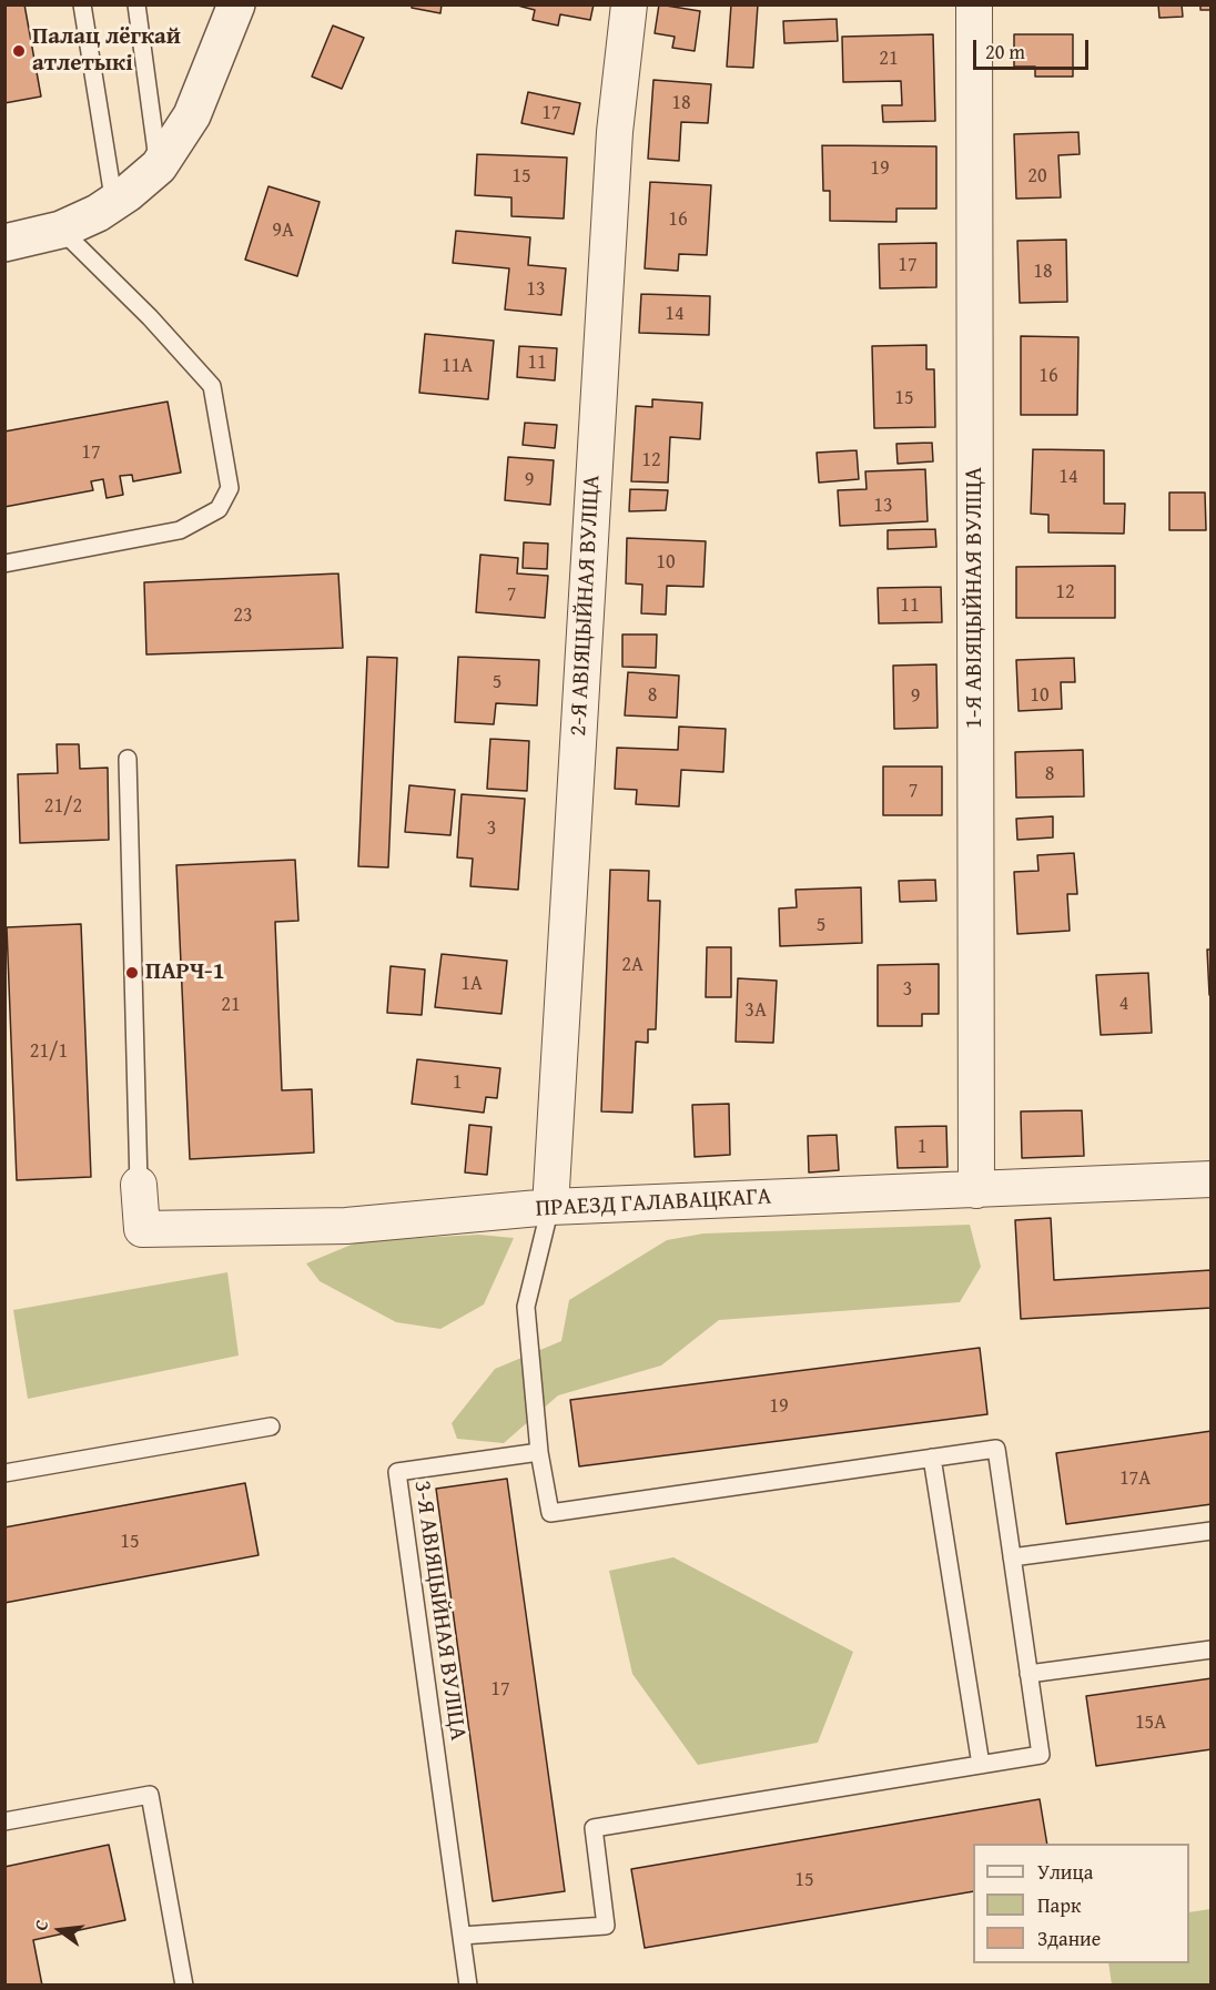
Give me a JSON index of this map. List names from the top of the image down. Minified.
{"streets":{"street":["1-Я АВІЯЦЫЙНАЯ ВУЛІЦА","2-Я АВІЯЦЫЙНАЯ ВУЛІЦА","ПРАЕЗД ГАЛАВАЦКАГА"],"lane":["3-Я АВІЯЦЫЙНАЯ ВУЛІЦА"]},"crossings":[["1-Я АВІЯЦЫЙНАЯ ВУЛІЦА","ПРАЕЗД ГАЛАВАЦКАГА"],["2-Я АВІЯЦЫЙНАЯ ВУЛІЦА","ПРАЕЗД ГАЛАВАЦКАГА"]],"places":["Палац лёгкай атлетыкі","ПАРЧ-1"],"house_numbers":["21","18","17","19","15","20","16","9А","17","18","13","14","11","11А","16","15","17","12","14","9","13","10","12","7","11","23","5","8","10","9","8","7","21/2","3","5","2А","1А","3","4","21","3А","21/1","1","1","19","17А","15","17","15А","15"],"legend":["Улица","Парк","Здание"],"scale_bar":"20 m","north":"left"}
